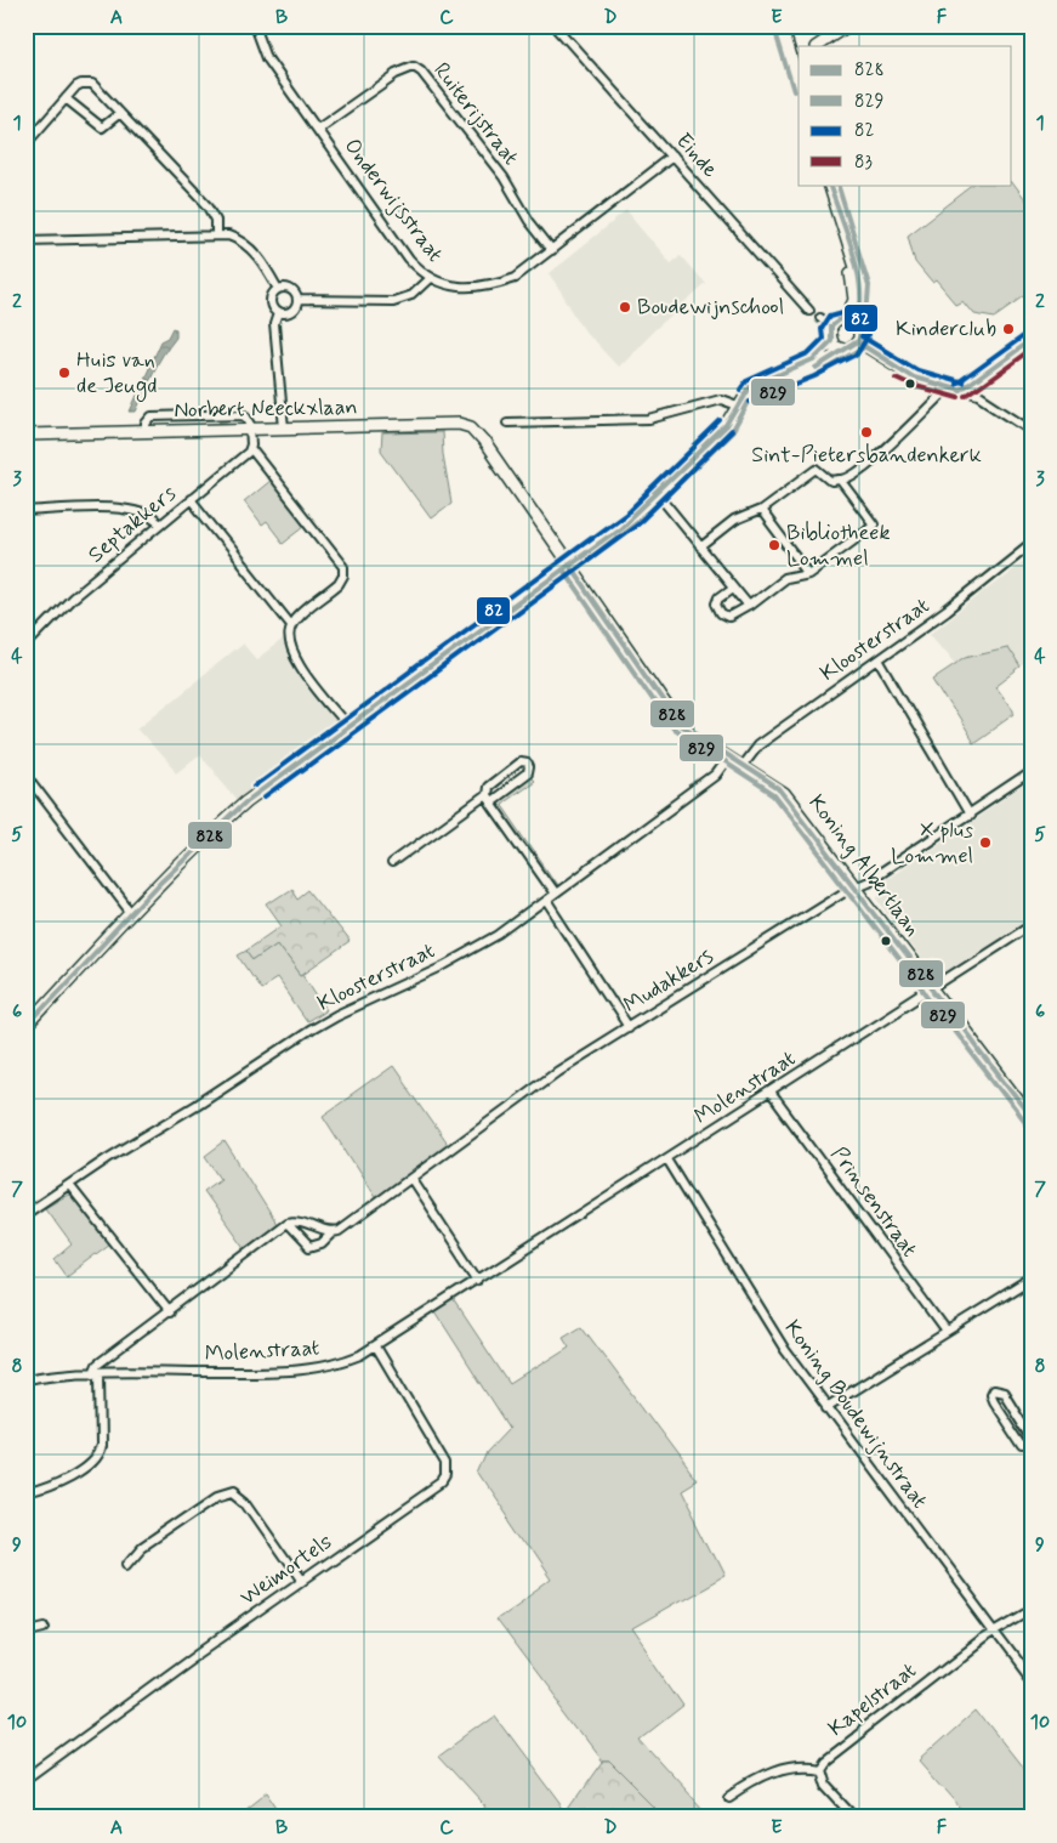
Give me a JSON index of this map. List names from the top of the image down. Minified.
{"streets":{"main road":["Norbert Neeckxlaan","Koning Albertlaan"],"street":["Ruiterijstraat","Einde","Onderwijsstraat","Septakkers","Kloosterstraat","Mudakkers","Molenstraat","Prinsenstraat","Koning Boudewijnstraat","Weimortels","Kapelstraat"]},"crossings":[["Ruiterijstraat","Onderwijsstraat"],["Einde","Onderwijsstraat"],["Norbert Neeckxlaan","Koning Albertlaan"],["Kloosterstraat","Koning Albertlaan"],["Koning Albertlaan","Mudakkers"],["Koning Albertlaan","Molenstraat"],["Molenstraat","Prinsenstraat"],["Molenstraat","Koning Boudewijnstraat"],["Molenstraat","Weimortels"],["Koning Boudewijnstraat","Kapelstraat"]],"places":["Boudewijnschool","Kinderclub","Huis van de Jeugd","Sint-Pietersbandenkerk","Bibliotheek Lommel","X plus Lommel"],"lines":["transit line 829","transit line 828","transit line 82","transit line 83"],"legend":["828","829","82","83"],"grid":{"columns":["A","B","C","D","E","F"],"rows":["1","2","3","4","5","6","7","8","9","10"]}}
